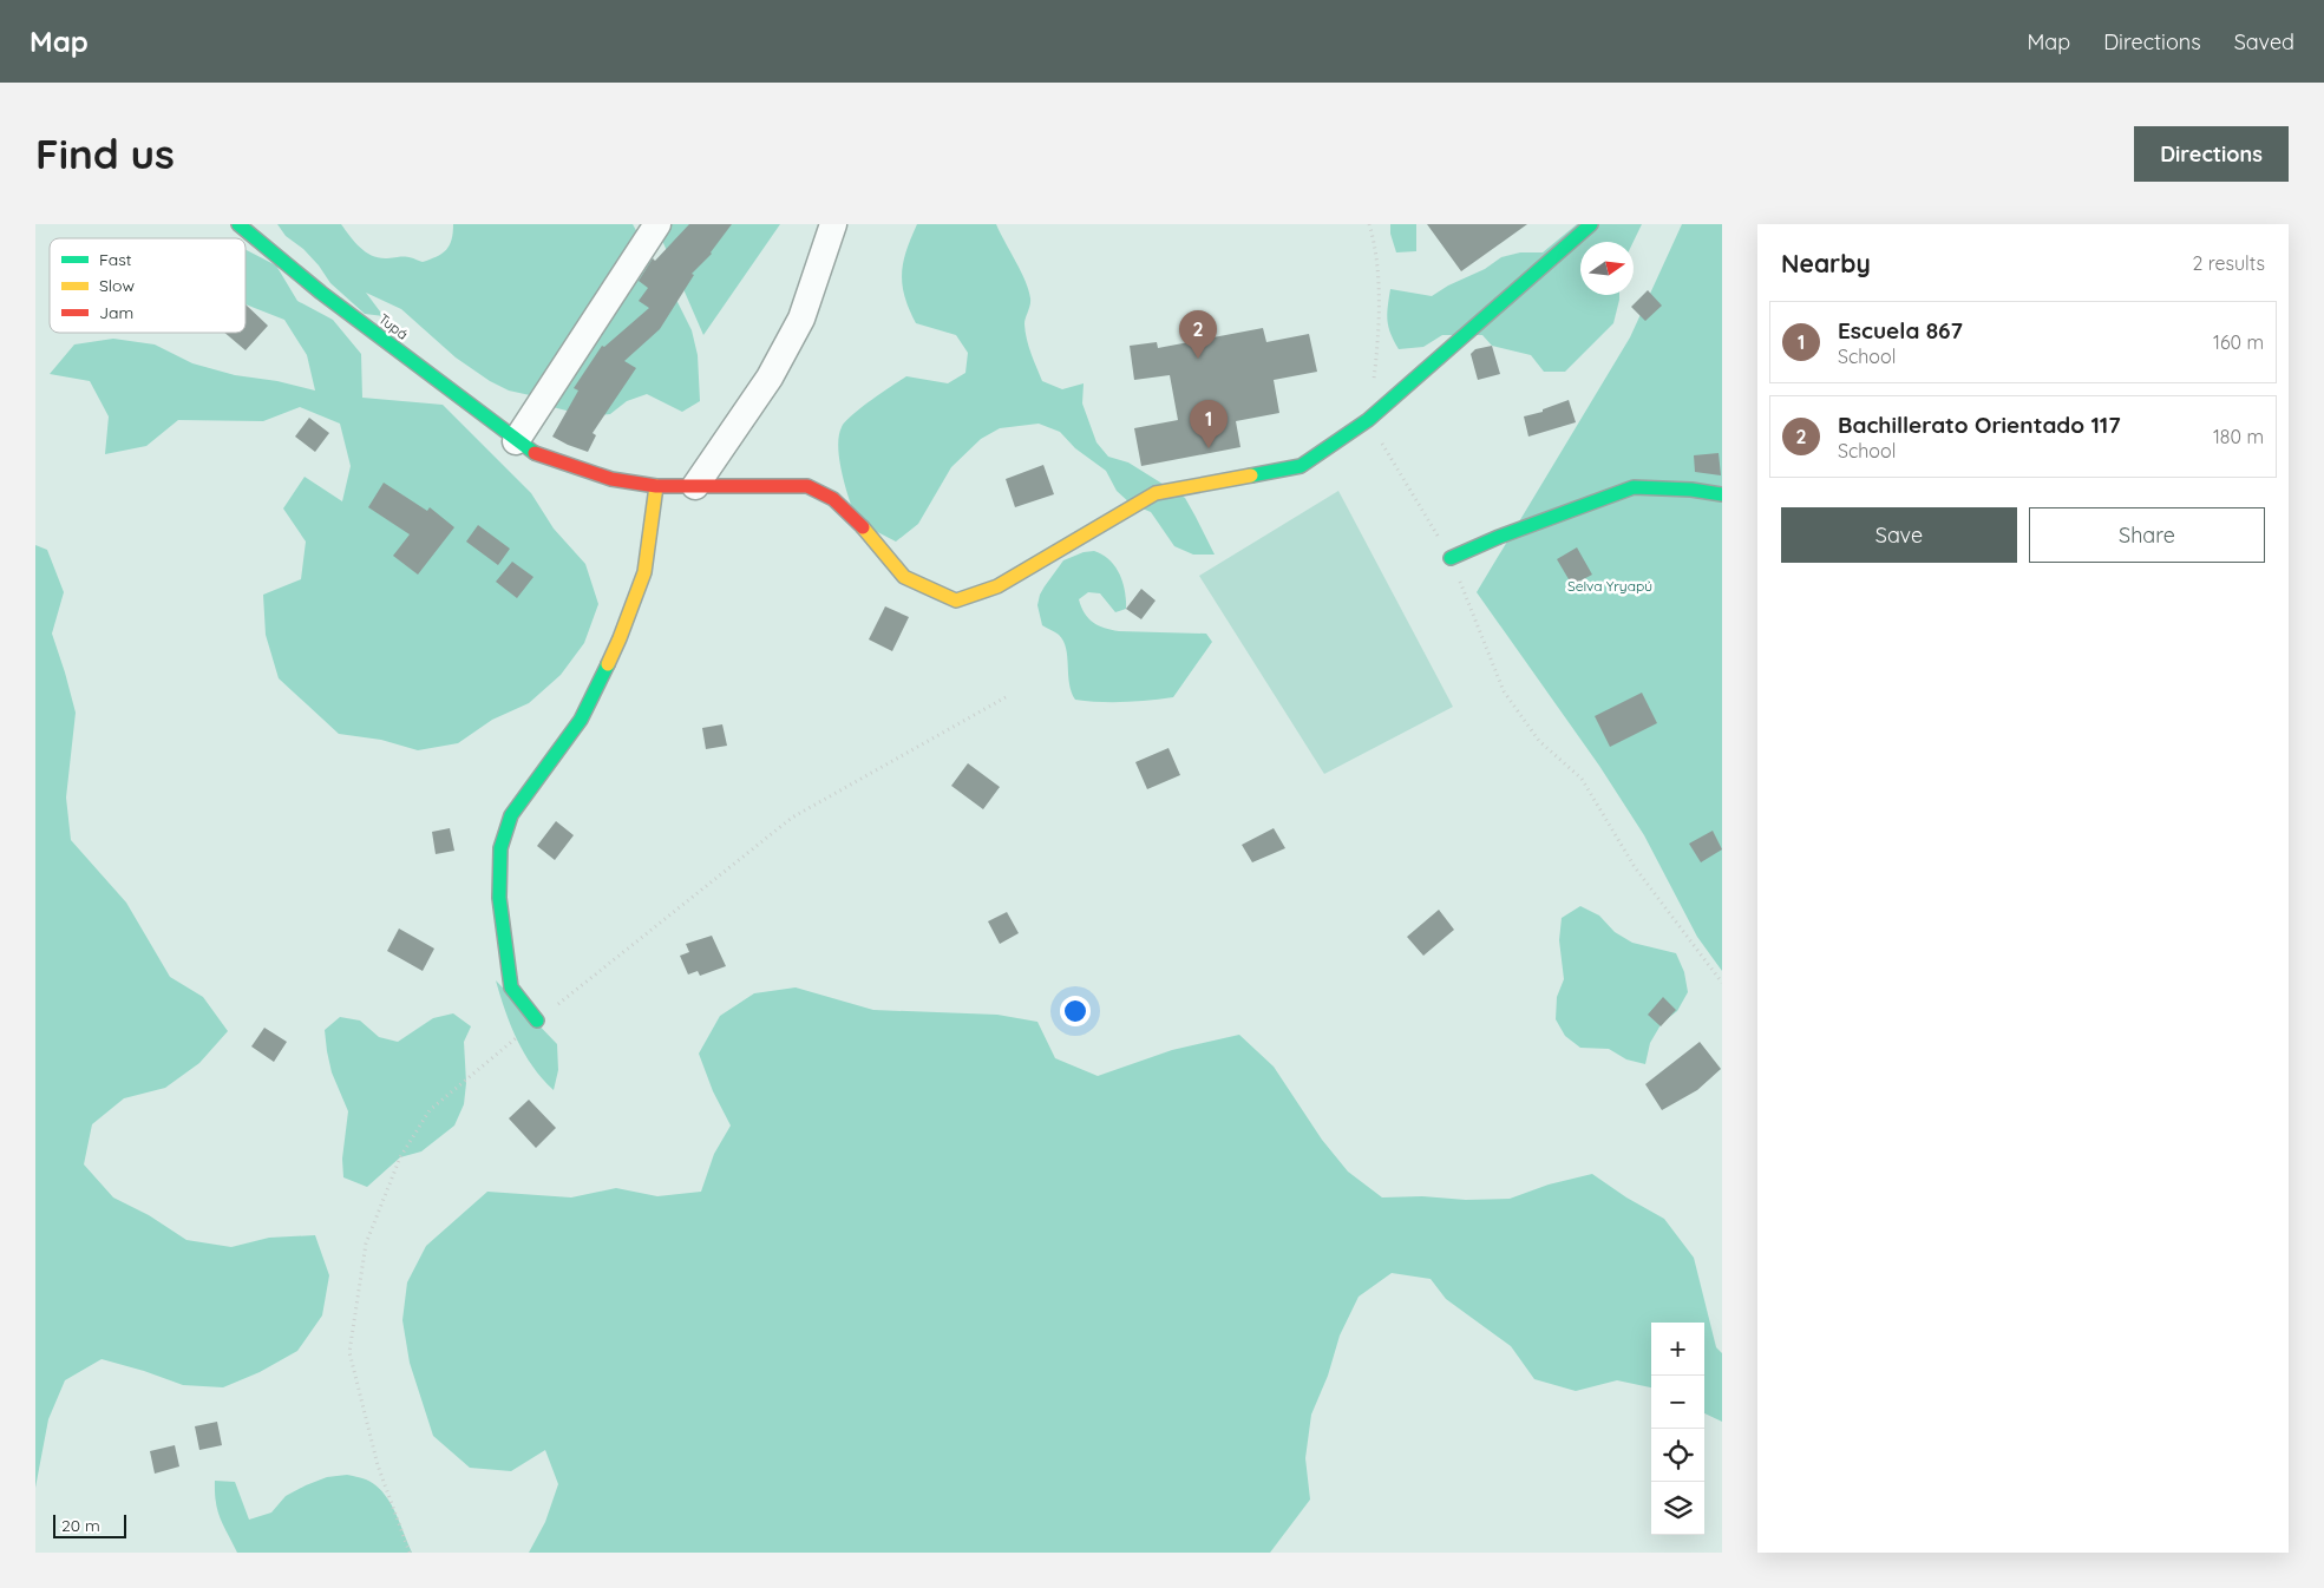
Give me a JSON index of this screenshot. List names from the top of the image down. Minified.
{"streets":{"street":["Tupá"]},"parks":["Selva Yryapú"],"legend":["Fast","Slow","Jam"],"scale_bar":"20 m","north":"right","page":{"header":"Map","nav":["Map","Directions","Saved"],"buttons":["Directions",["Save","Share"]],"title":"Find us","heading":["Nearby","2 results"],"list":[{"mark":"1","name":"Escuela 867","note":"School","value":"160 m"},{"mark":"2","name":"Bachillerato Orientado 117","note":"School","value":"180 m"}],"pins":["2","1"],"map_buttons":["+","−"],"scale":"20 m"}}
